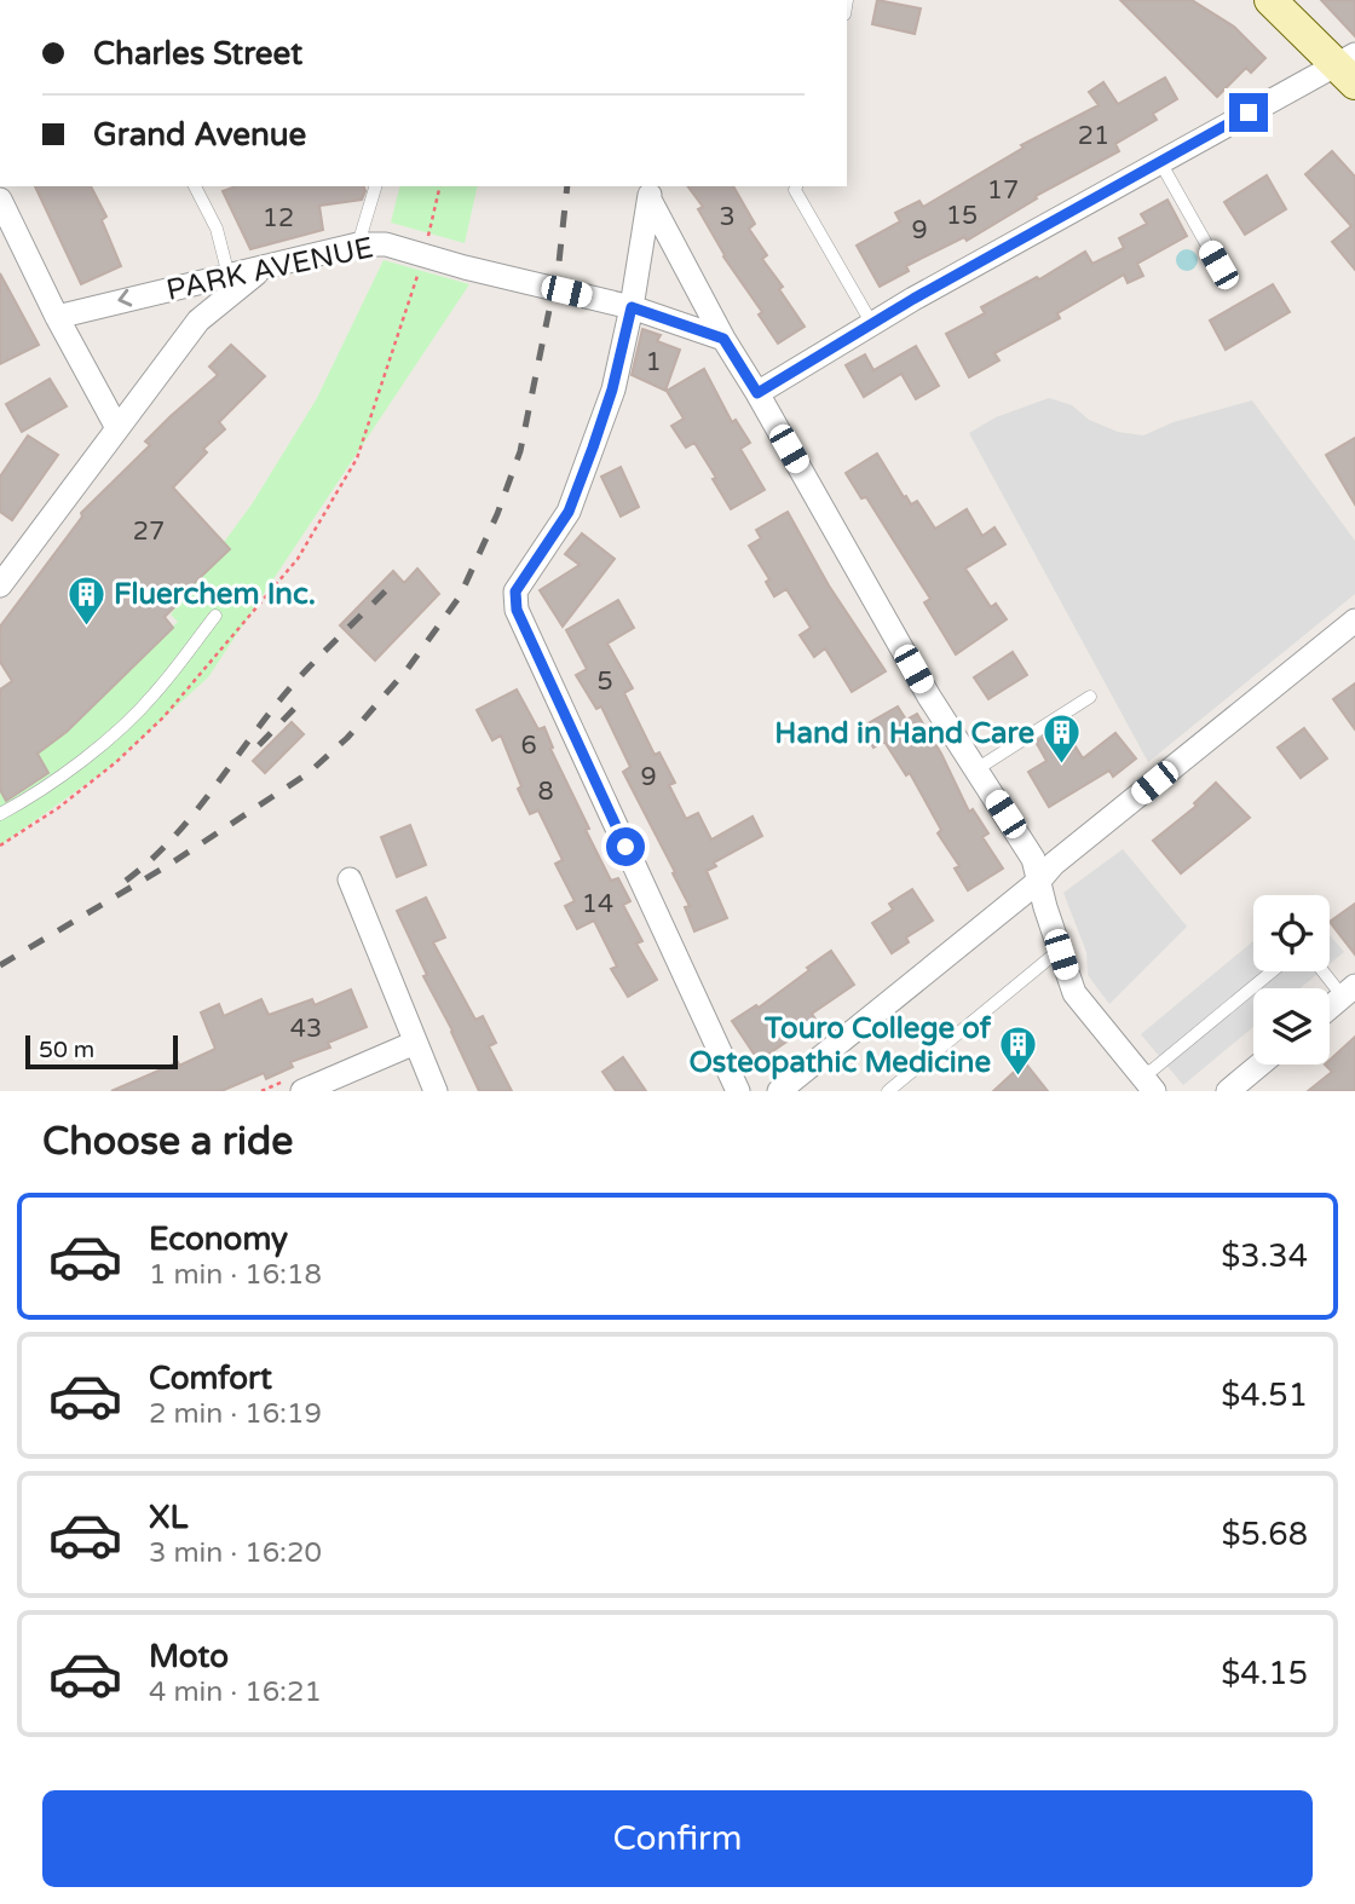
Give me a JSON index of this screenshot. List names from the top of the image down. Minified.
{"streets":{"street":["PARK AVENUE"]},"places":{"building":["Fluerchem Inc.","Hand in Hand Care","Touro College of Osteopathic Medicine"]},"house_numbers":["21","17","15","3","12","9","1","27","5","6","9","8","14","43"],"scale_bar":"50 m","page":{"banner":["Charles Street","Grand Avenue"],"scale":"50 m","heading":"Choose a ride","list":[{"name":"Economy","note":"1 min · 16:18","value":"$3.34"},{"name":"Comfort","note":"2 min · 16:19","value":"$4.51"},{"name":"XL","note":"3 min · 16:20","value":"$5.68"},{"name":"Moto","note":"4 min · 16:21","value":"$4.15"}],"buttons":"Confirm"}}
